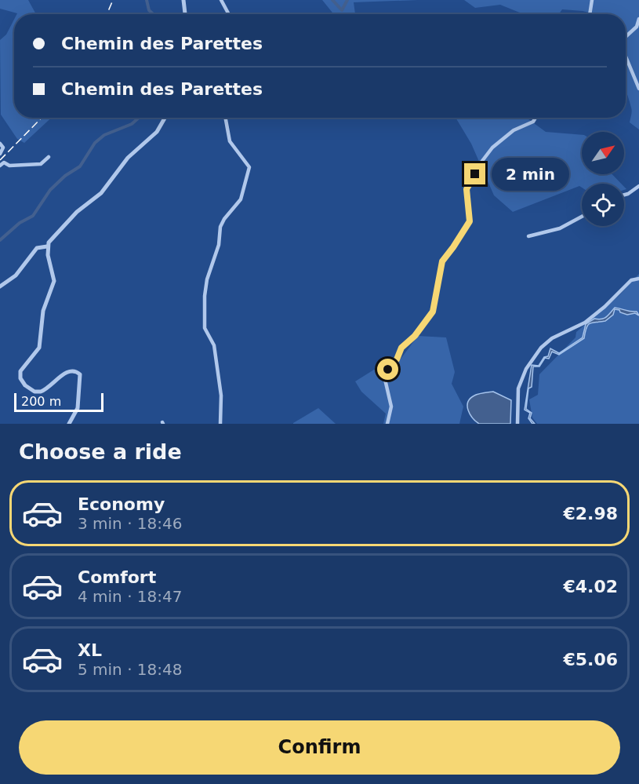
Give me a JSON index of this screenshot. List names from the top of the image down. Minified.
{"scale_bar":"200 m","north":"top right","page":{"banner":["Chemin des Parettes","Chemin des Parettes"],"bubble":"2 min","scale":"200 m","heading":"Choose a ride","list":[{"name":"Economy","note":"3 min · 18:46","value":"€2.98"},{"name":"Comfort","note":"4 min · 18:47","value":"€4.02"},{"name":"XL","note":"5 min · 18:48","value":"€5.06"}],"buttons":"Confirm"}}
